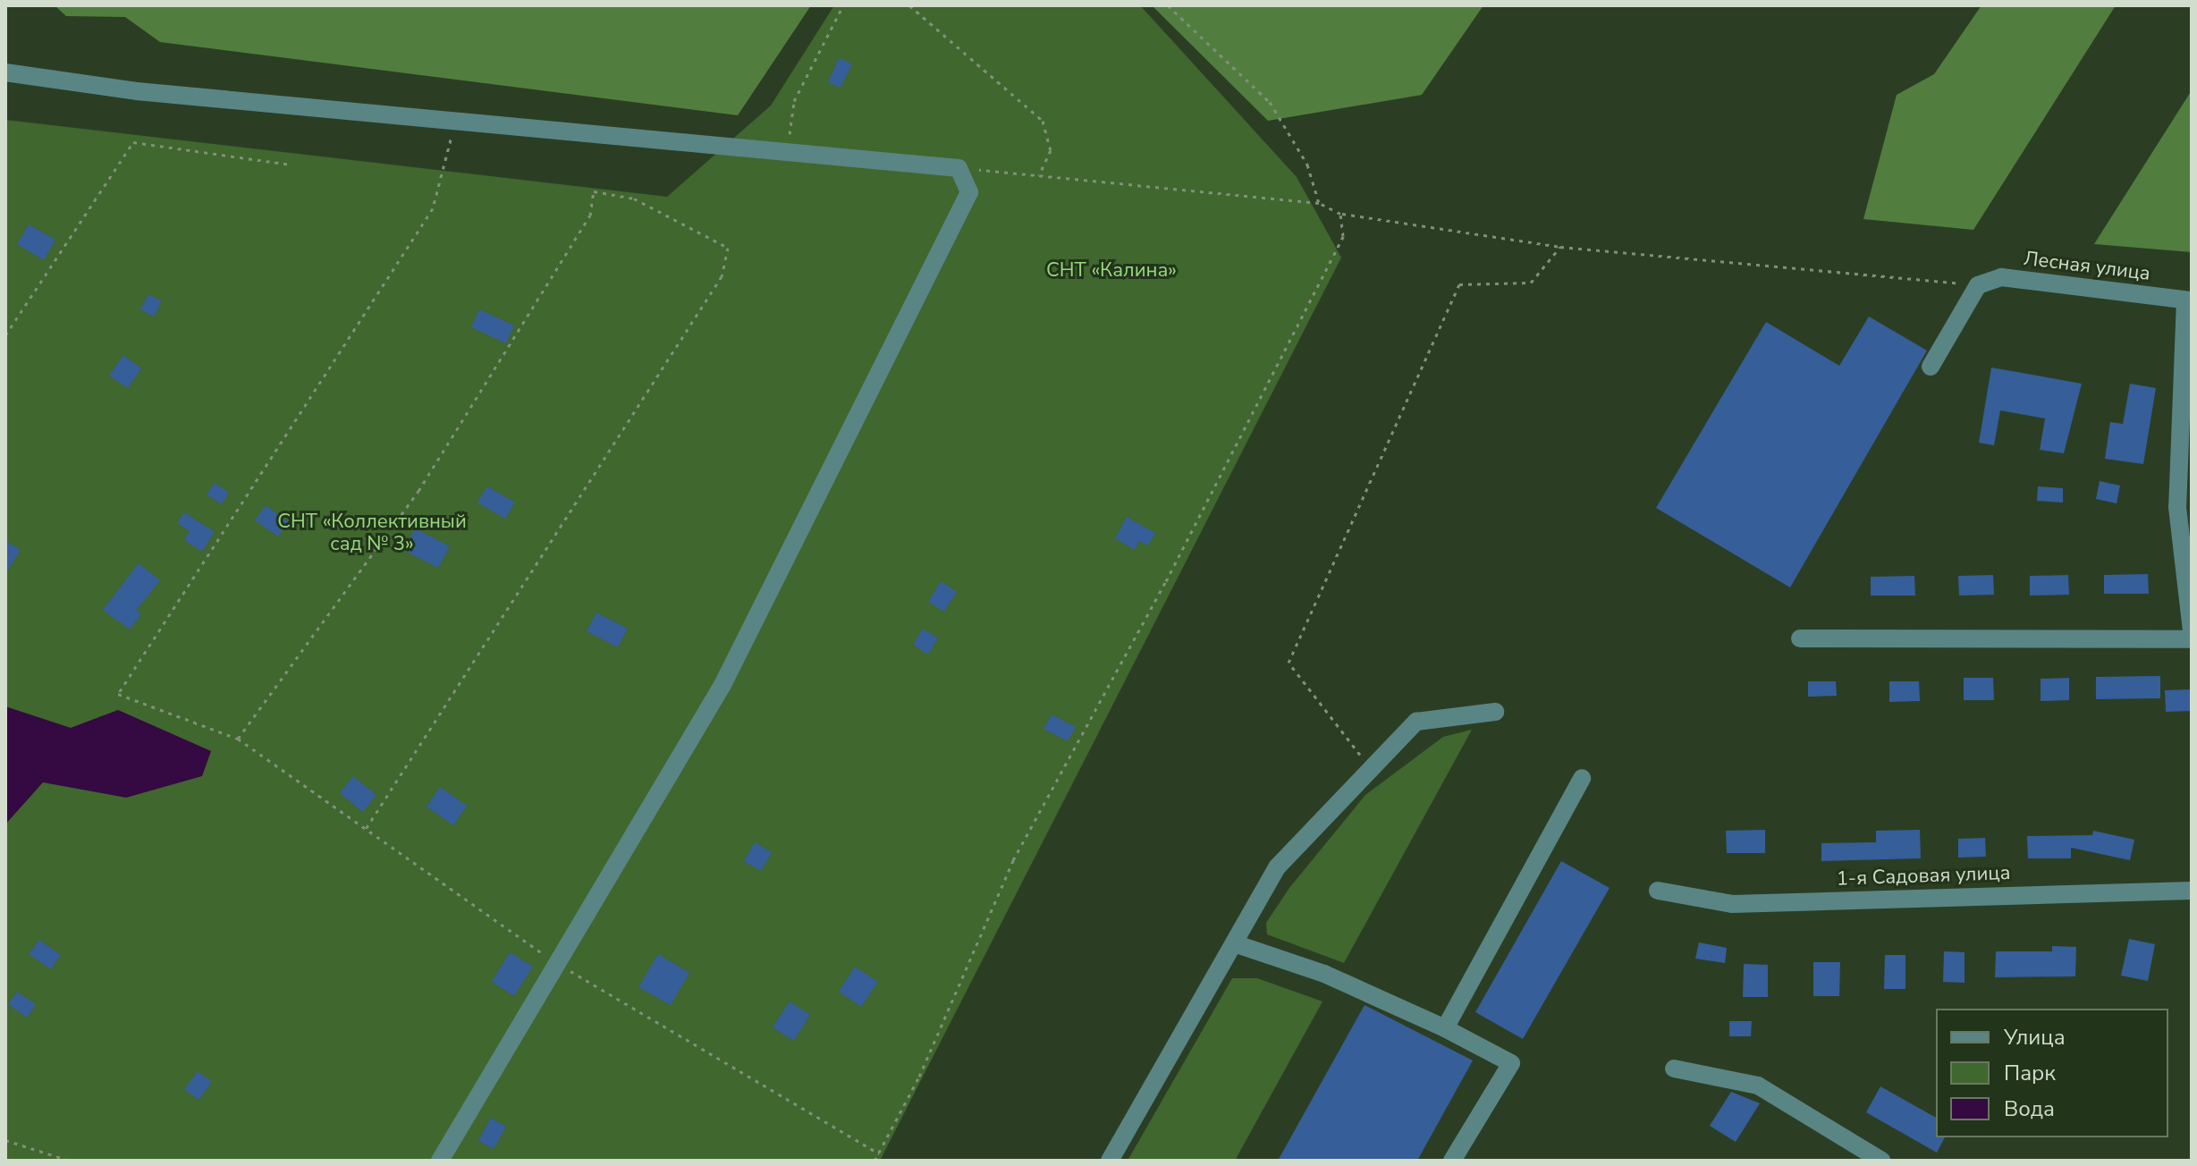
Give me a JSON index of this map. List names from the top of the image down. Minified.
{"streets":{"street":["Лесная улица","1-я Садовая улица"]},"parks":["СНТ «Калина»","СНТ «Коллективный сад № 3»"],"legend":["Улица","Парк","Вода"]}
